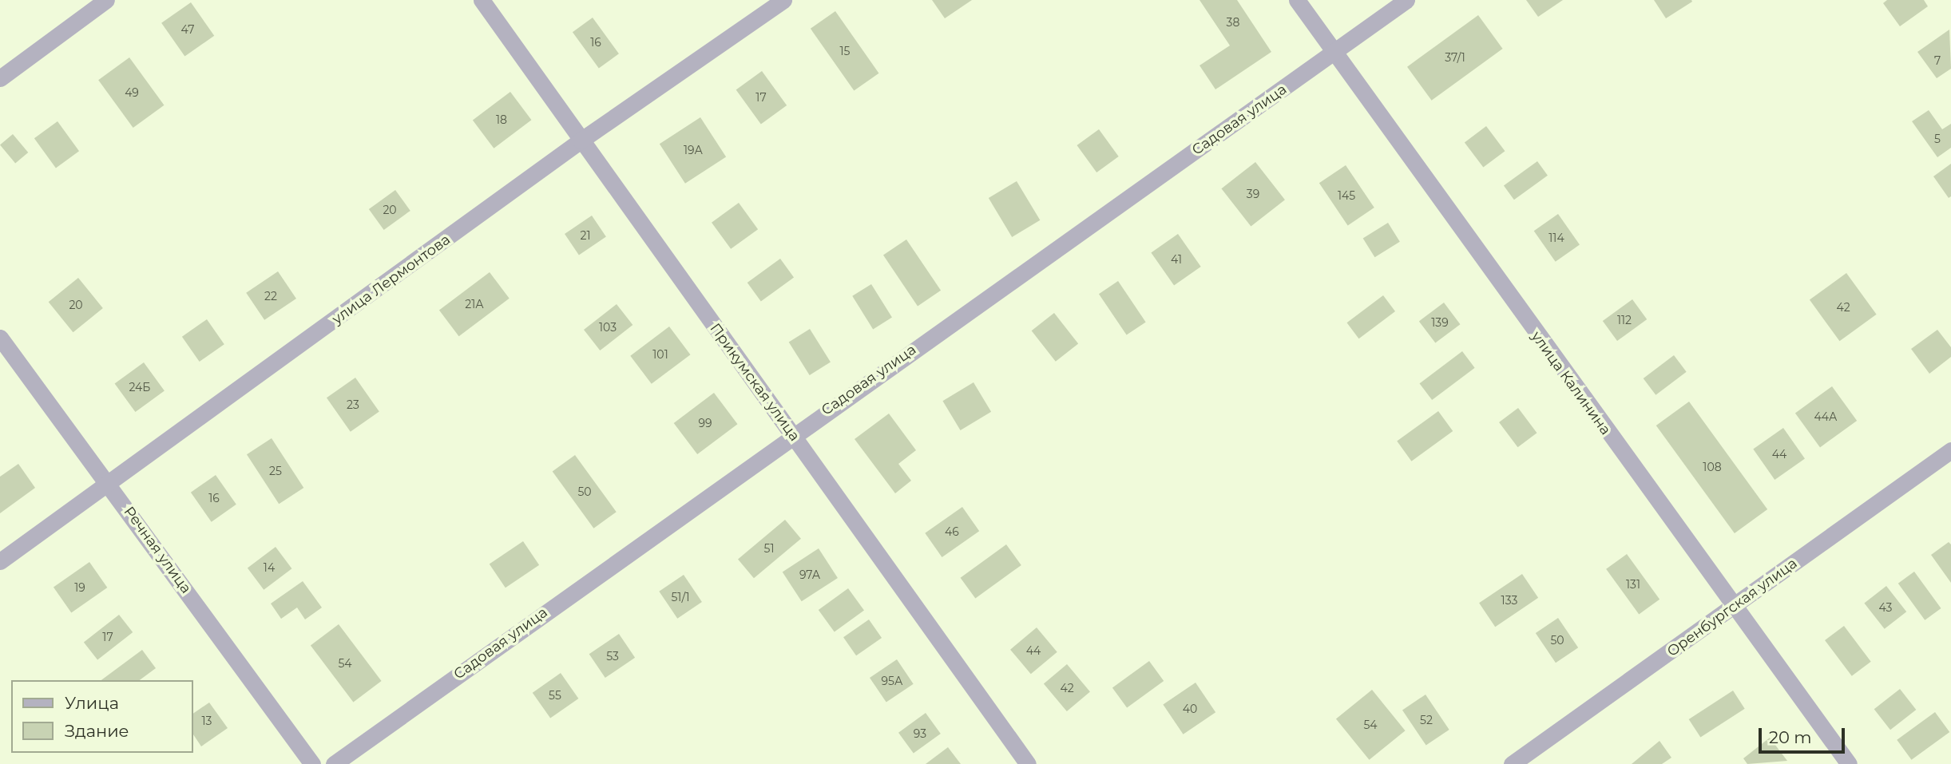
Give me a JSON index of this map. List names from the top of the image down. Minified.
{"streets":{"street":["Садовая улица","улица Лермонтова","Прикумская улица","улица Калинина","Речная улица","Оренбургская улица"]},"crossings":[["Садовая улица","Прикумская улица"],["Садовая улица","улица Калинина"],["улица Лермонтова","Прикумская улица"],["улица Лермонтова","Речная улица"],["улица Калинина","Оренбургская улица"]],"house_numbers":["38","47","16","15","37/1","7","49","17","18","5","19А","39","145","20","21","114","41","22","21А","20","42","112","139","103","101","24Б","23","44А","99","44","108","25","50","16","46","51","14","97А","131","19","51/1","133","43","17","50","44","53","54","95А","42","55","40","52","13","54","93"],"legend":["Улица","Здание"],"scale_bar":"20 m"}
